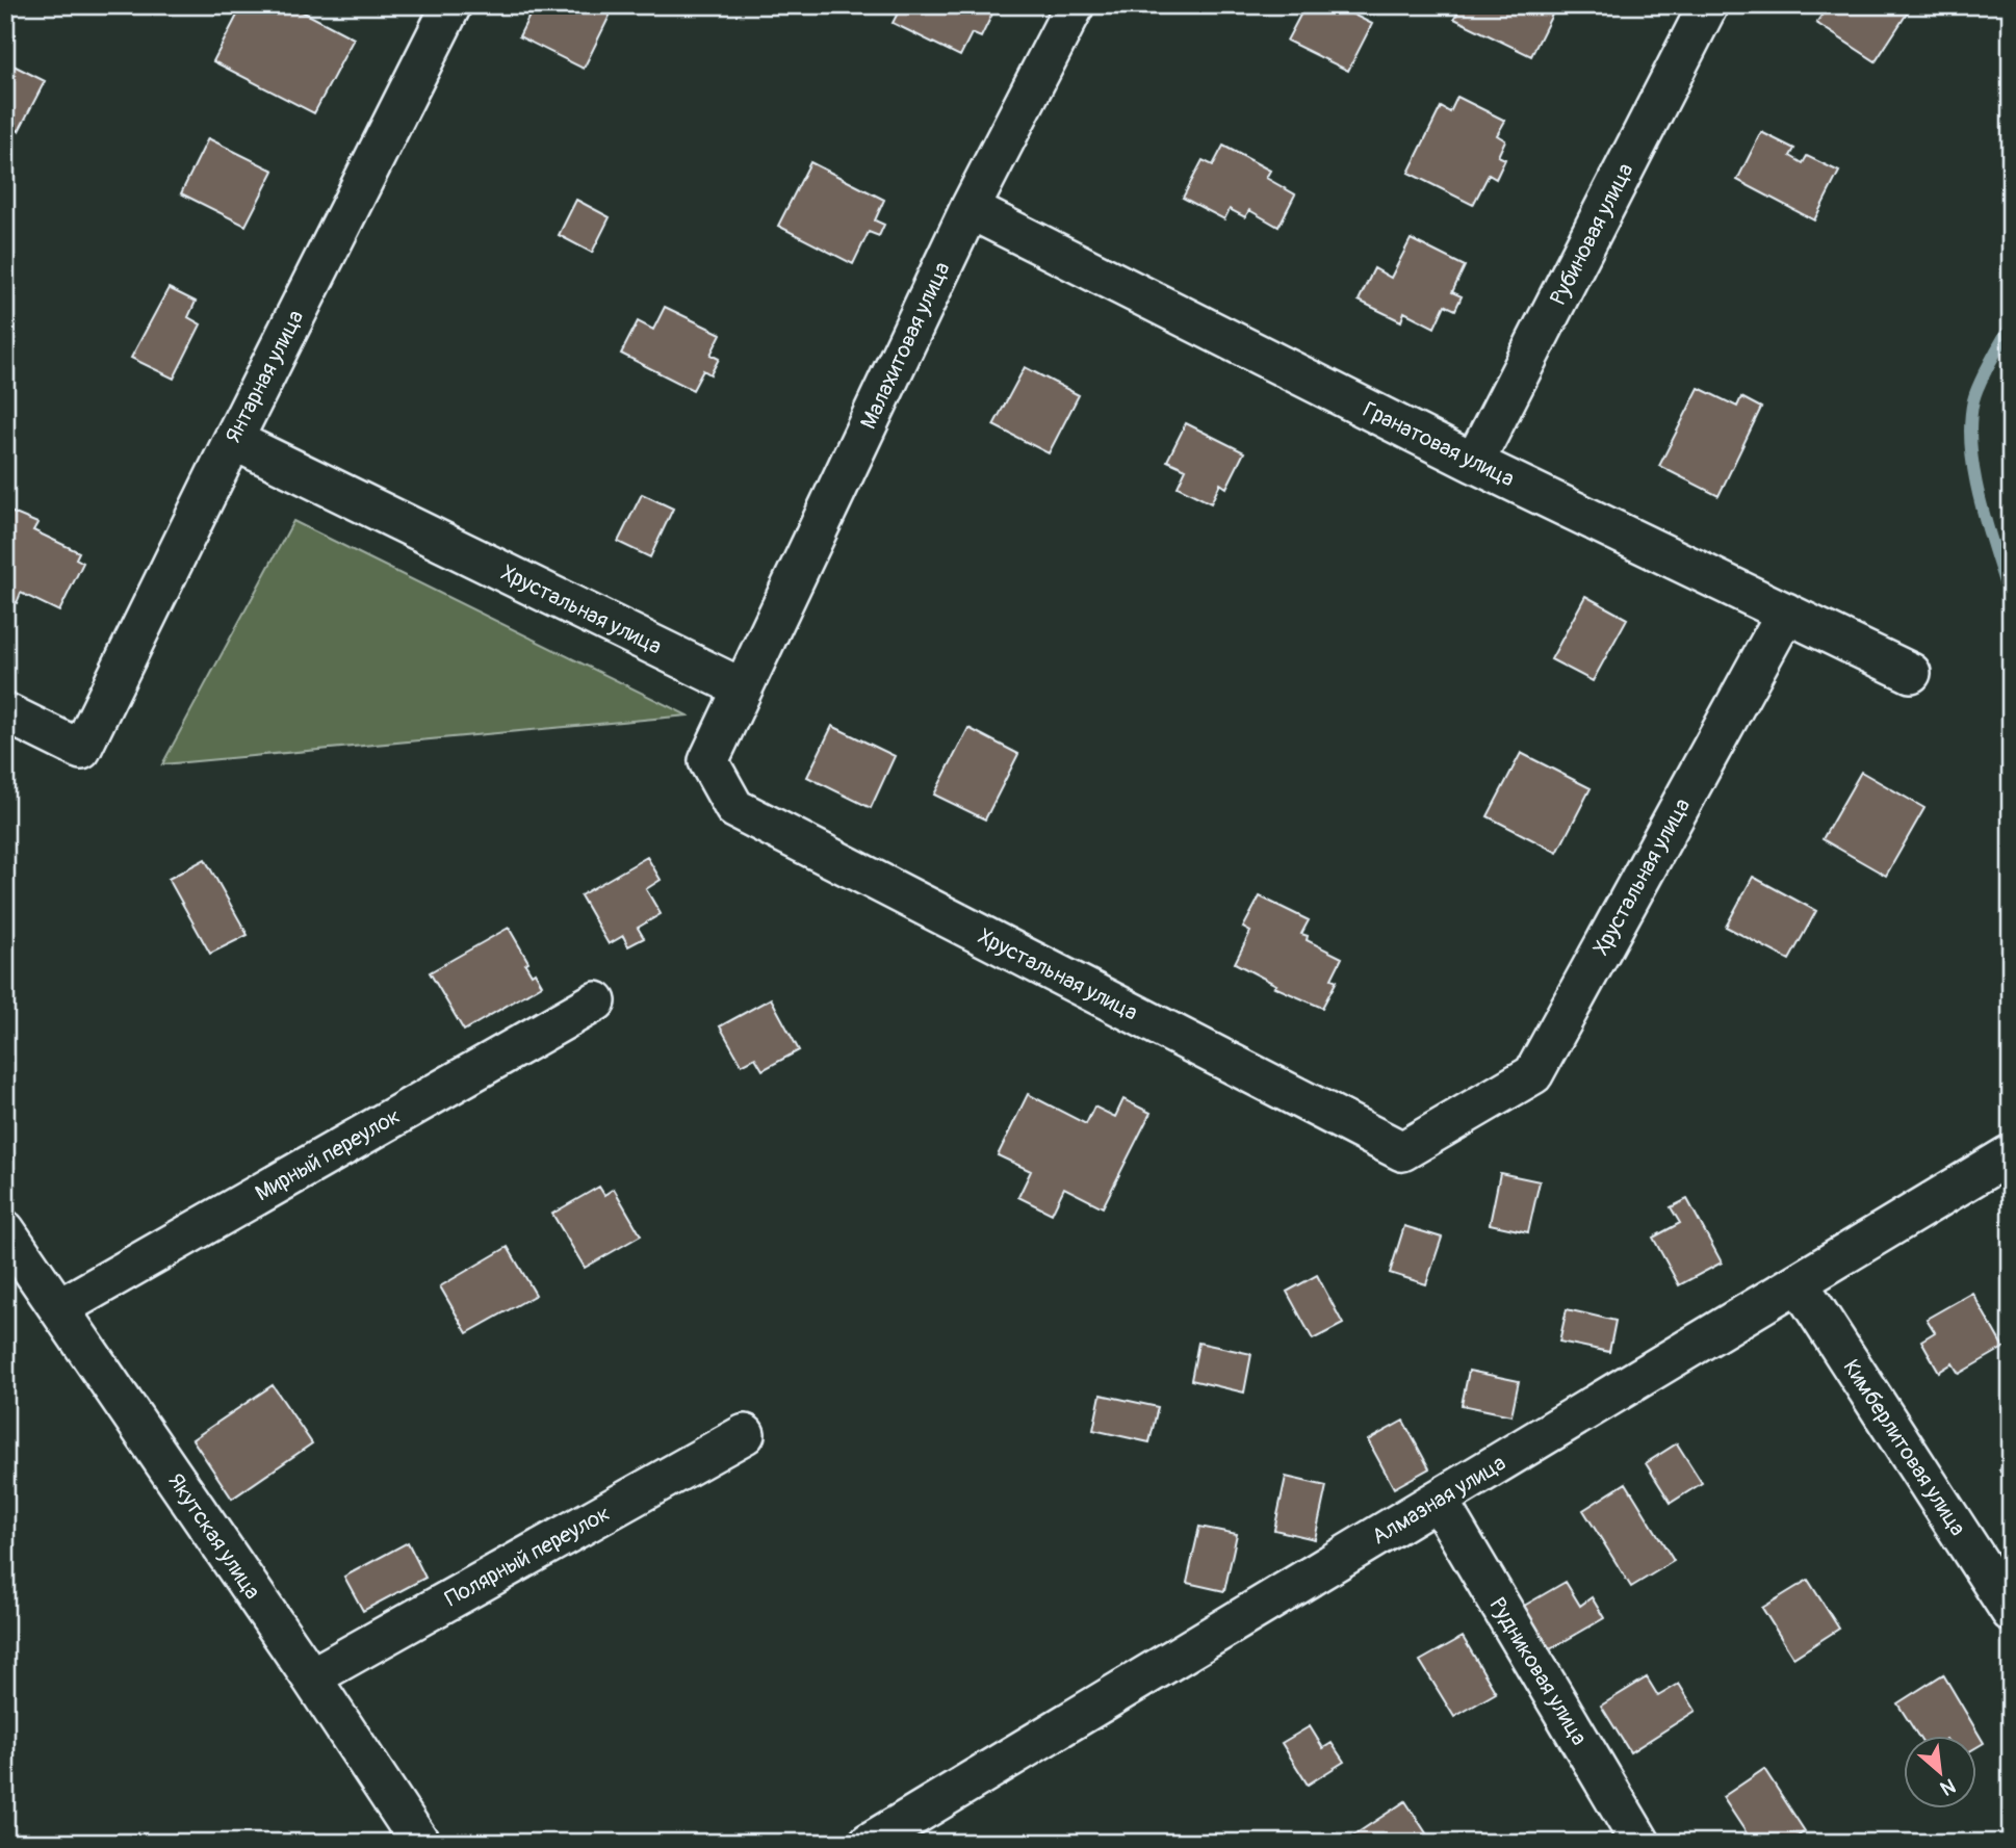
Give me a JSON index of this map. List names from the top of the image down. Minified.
{"streets":{"street":["Рубиновая улица","Малахитовая улица","Янтарная улица","Гранатовая улица","Хрустальная улица","Мирный переулок","Кимберлитовая улица","Алмазная улица","Якутская улица","Полярный переулок","Рудниковая улица"]},"crossings":[["Рубиновая улица","Гранатовая улица"],["Малахитовая улица","Гранатовая улица"],["Малахитовая улица","Хрустальная улица"],["Янтарная улица","Хрустальная улица"],["Гранатовая улица","Хрустальная улица"],["Мирный переулок","Якутская улица"],["Кимберлитовая улица","Алмазная улица"],["Алмазная улица","Рудниковая улица"],["Якутская улица","Полярный переулок"]],"north":"bottom right"}
